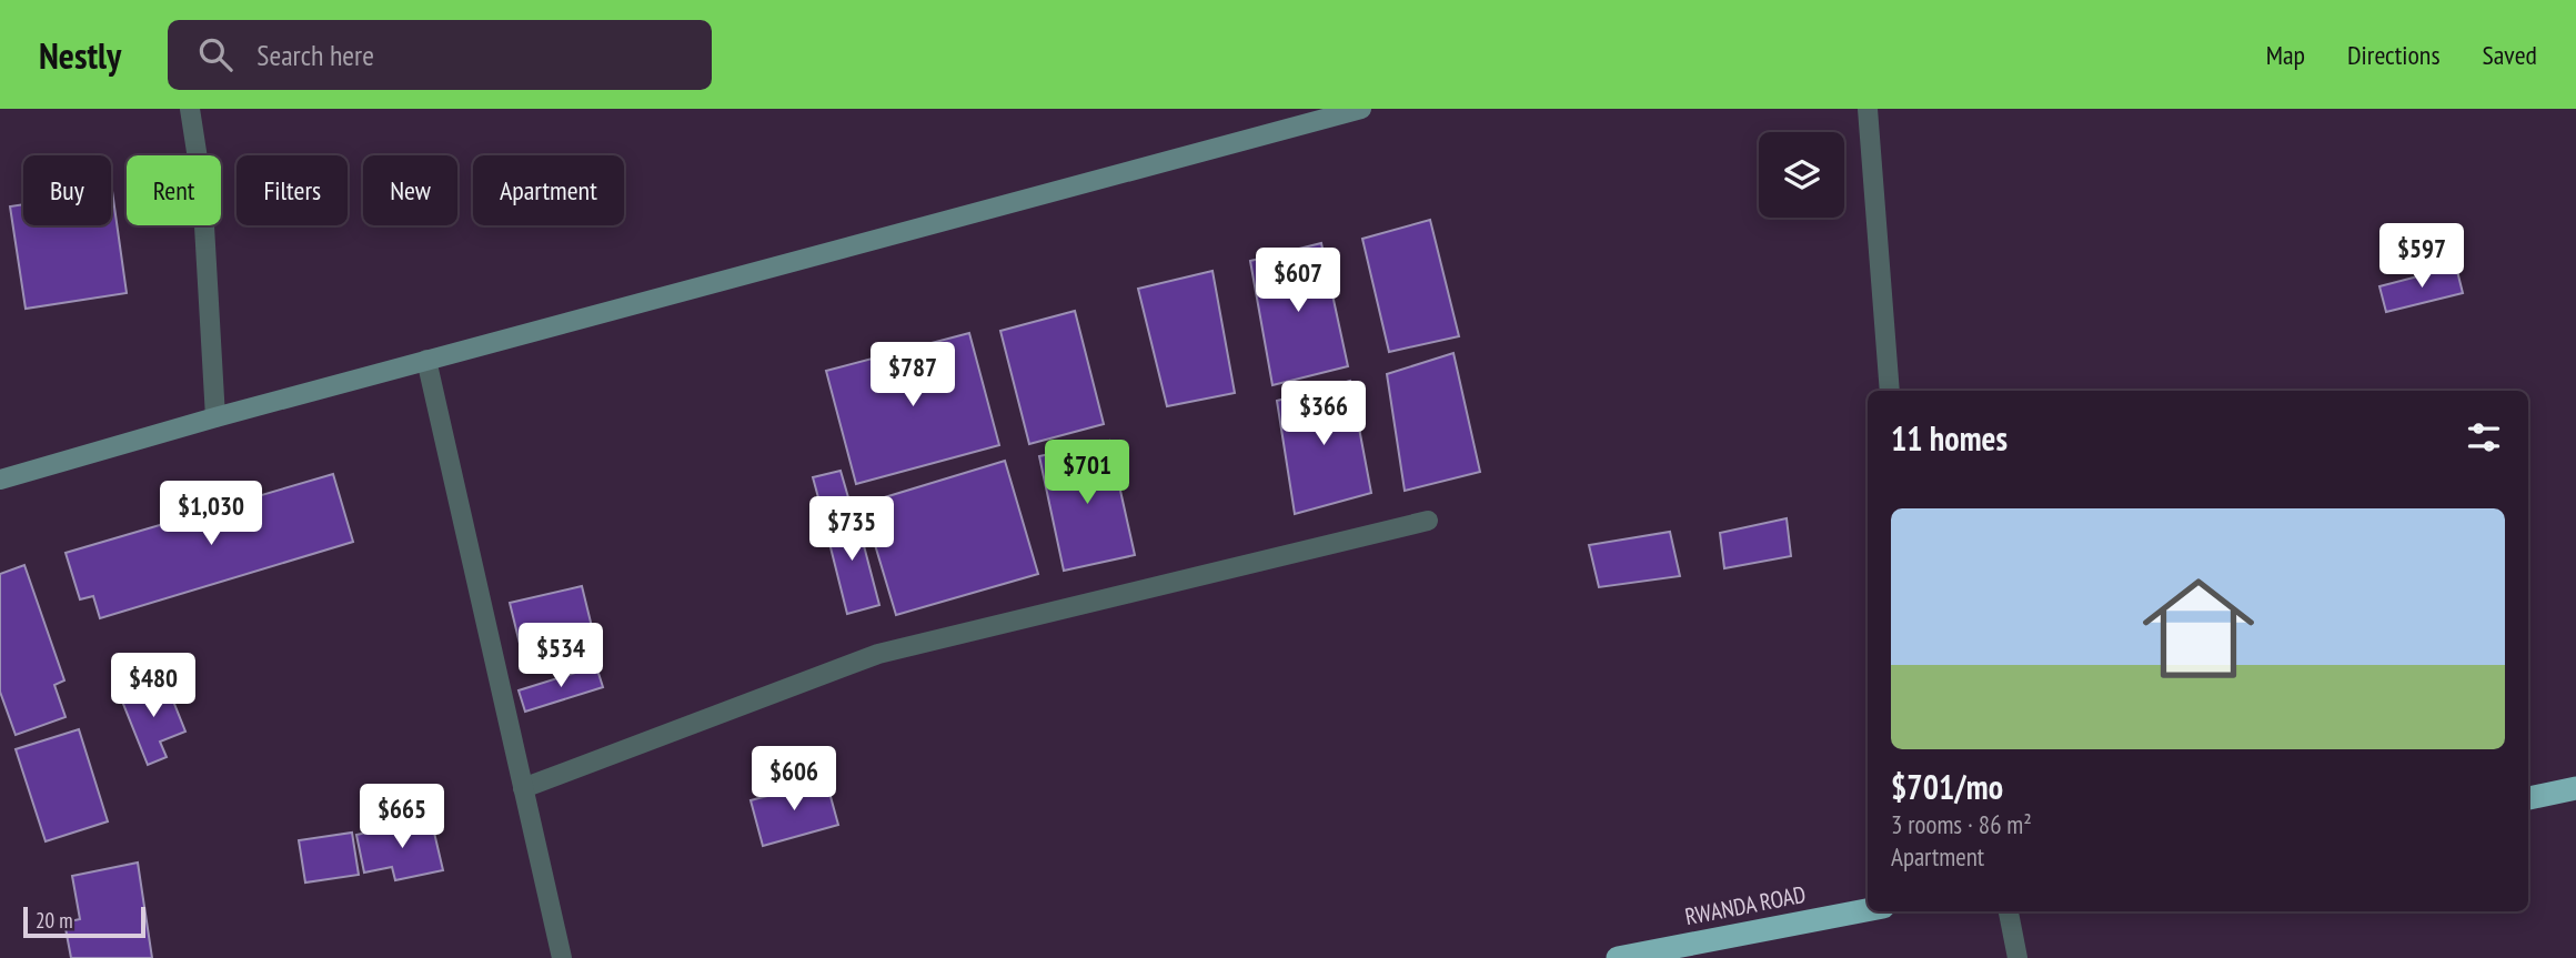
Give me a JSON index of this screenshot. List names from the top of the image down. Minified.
{"streets":{"highway":["RWANDA ROAD"]},"scale_bar":"20 m","page":{"header":"Nestly","search":"Search here","nav":["Map","Directions","Saved"],"chip":["Buy","Rent","Filters","New","Apartment"],"price":["$597","$607","$787","$366","$701","$1,030","$735","$534","$480","$606","$665"],"heading":"11 homes","list":[{"name":"$701/mo","note":"3 rooms · 86 m² · Apartment"}],"scale":"20 m"}}
